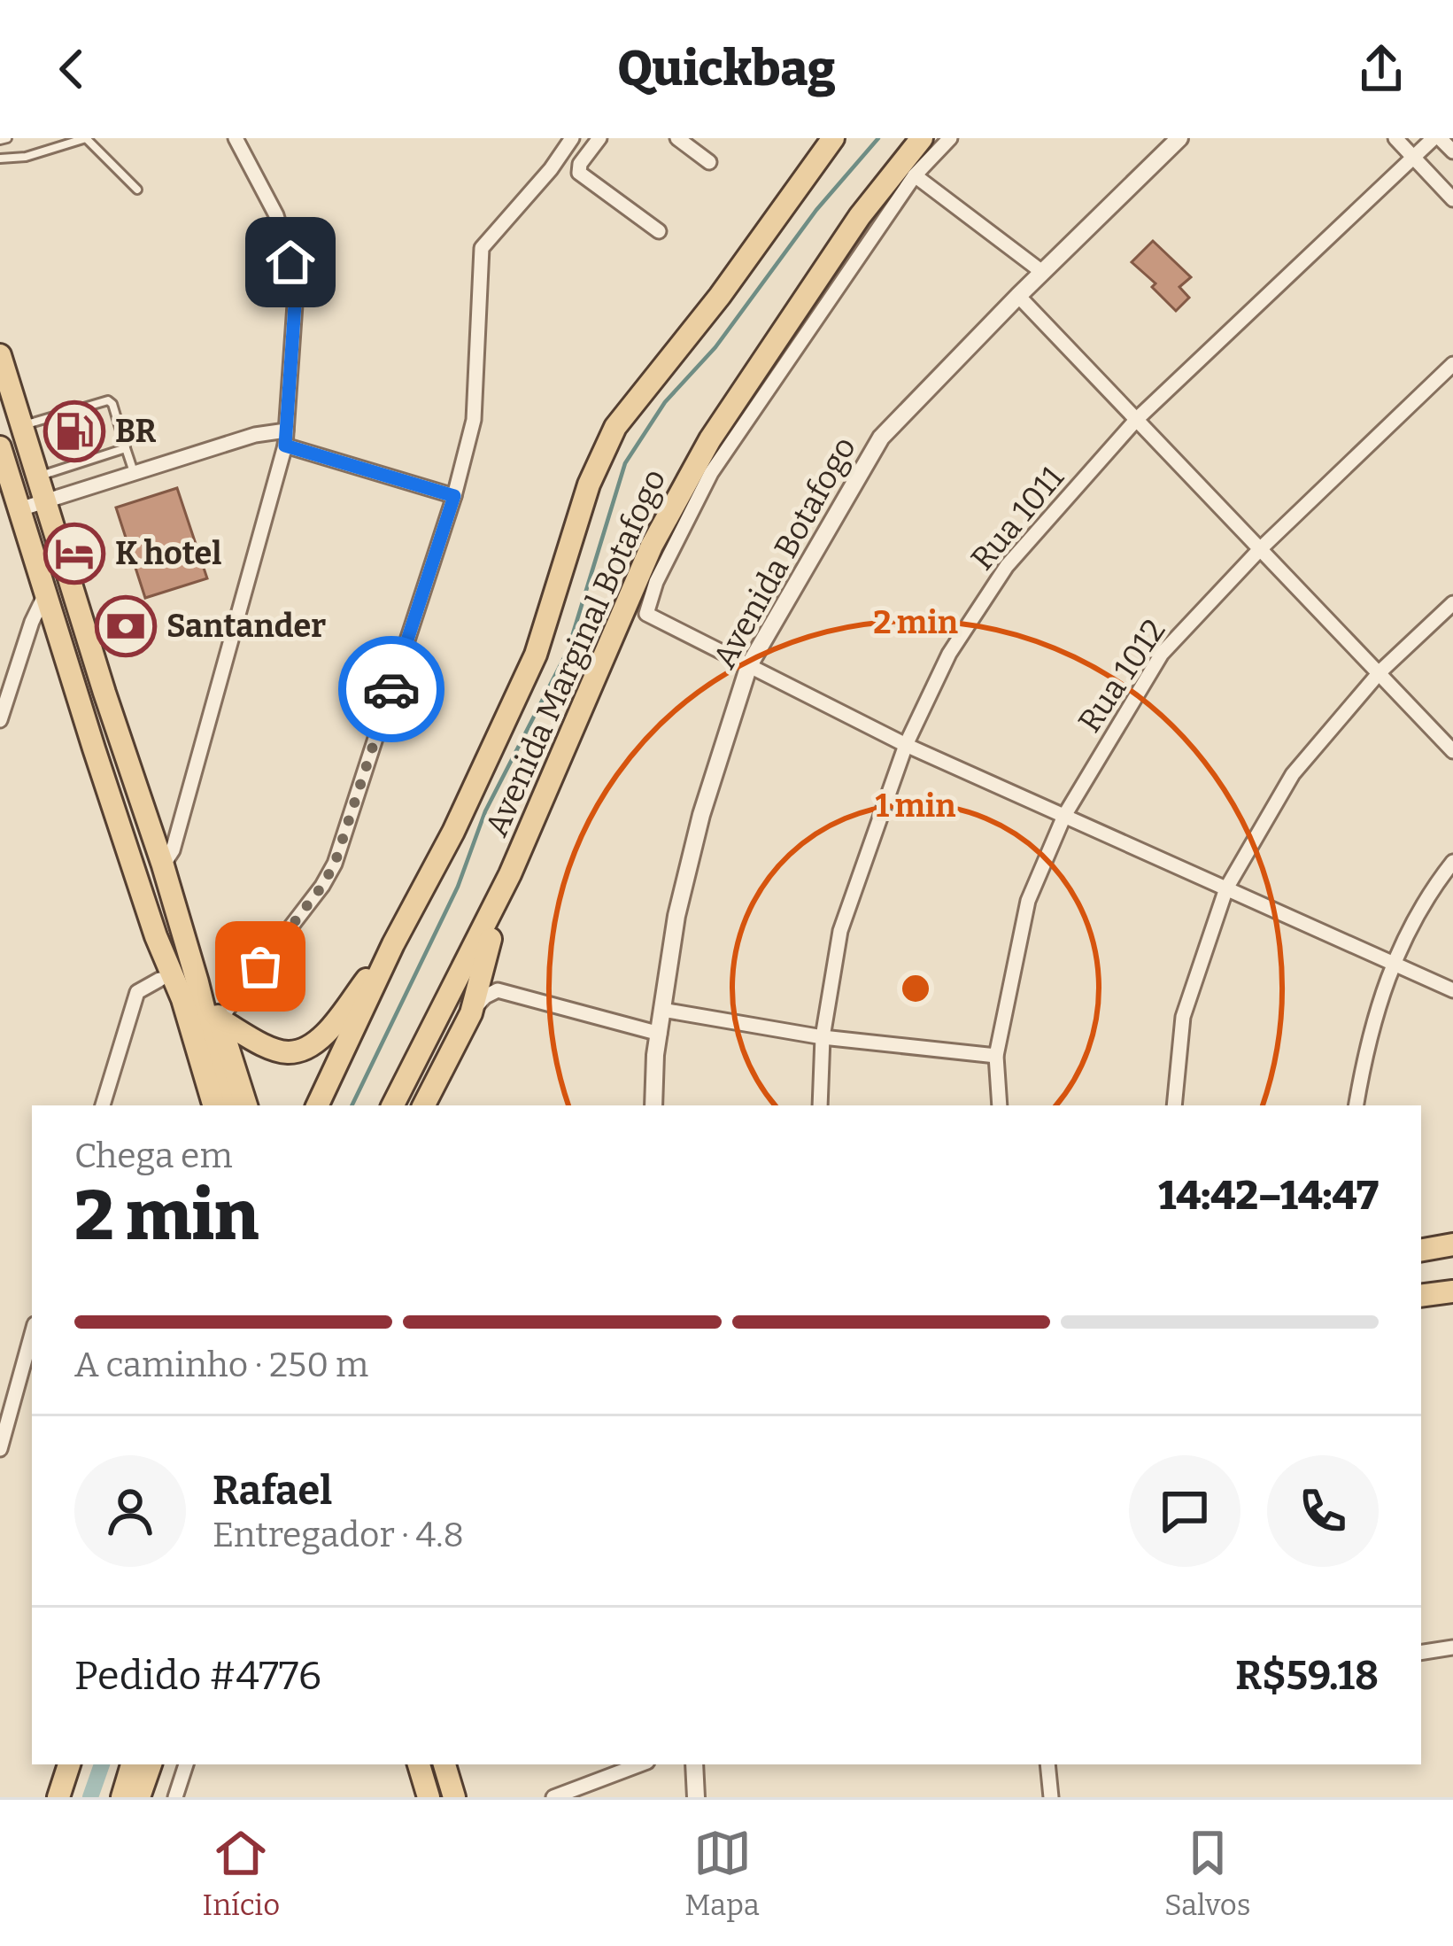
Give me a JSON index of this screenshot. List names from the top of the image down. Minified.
{"streets":{"main road":["Avenida Marginal Botafogo"],"street":["Rua 1011","Avenida Botafogo","Rua 1012"]},"places":{"fuel station":["BR"],"hotel":["K hotel"],"bank":["Santander"]},"page":{"header":"Quickbag","heading":["2 min","Chega em","14:42–14:47"],"panel":["Rafael","Entregador · 4.8","Pedido #4776","R$59.18"],"bar":"A caminho · 250 m","tabs":["Início","Mapa","Salvos"]},"rings":["2 min","1 min"]}
